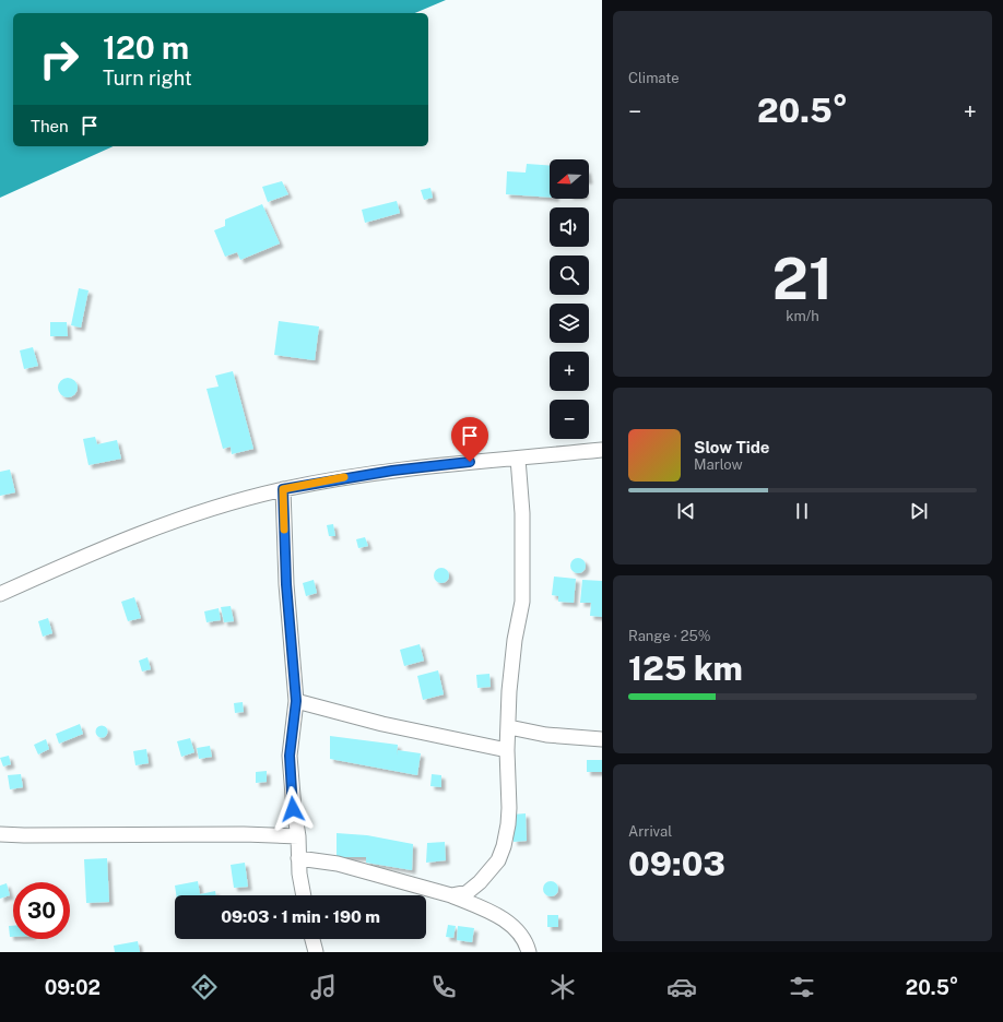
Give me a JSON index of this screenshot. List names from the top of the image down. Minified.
{"north":"left","page":{"tile":["Climate",["21","km/h"],["Range · 25%","125 km"],["Arrival","09:03"]],"turn":["120 m","Turn right"],"heat":["−","20.5°","+"],"then":"Then","map_buttons":["+","−"],"song":["Slow Tide","Marlow"],"limit":"30","trip":"09:03 · 1 min · 190 m","tabs":["09:02","20.5°"]}}
